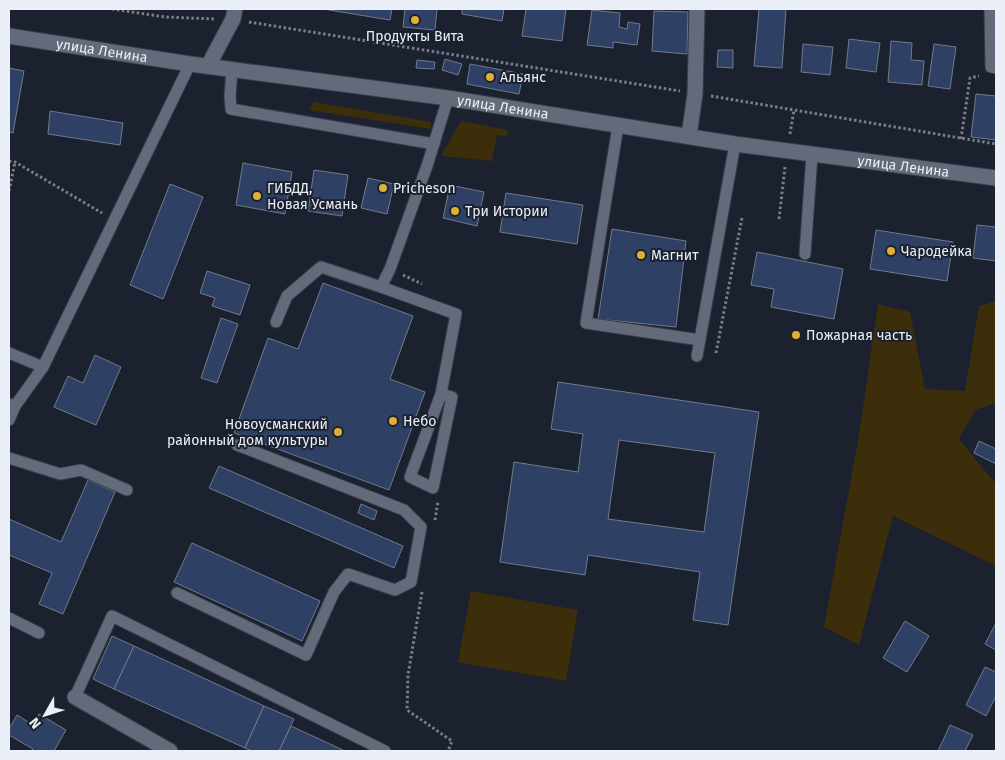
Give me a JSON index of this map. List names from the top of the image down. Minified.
{"streets":{"main road":["улица Ленина"]},"places":["Продукты Вита","Альянс","Pricheson","ГИБДД, Новая Усмань","Три Истории","Чародейка","Магнит","Пожарная часть","Небо","Новоусманский районный дом культуры"],"north":"bottom left"}
